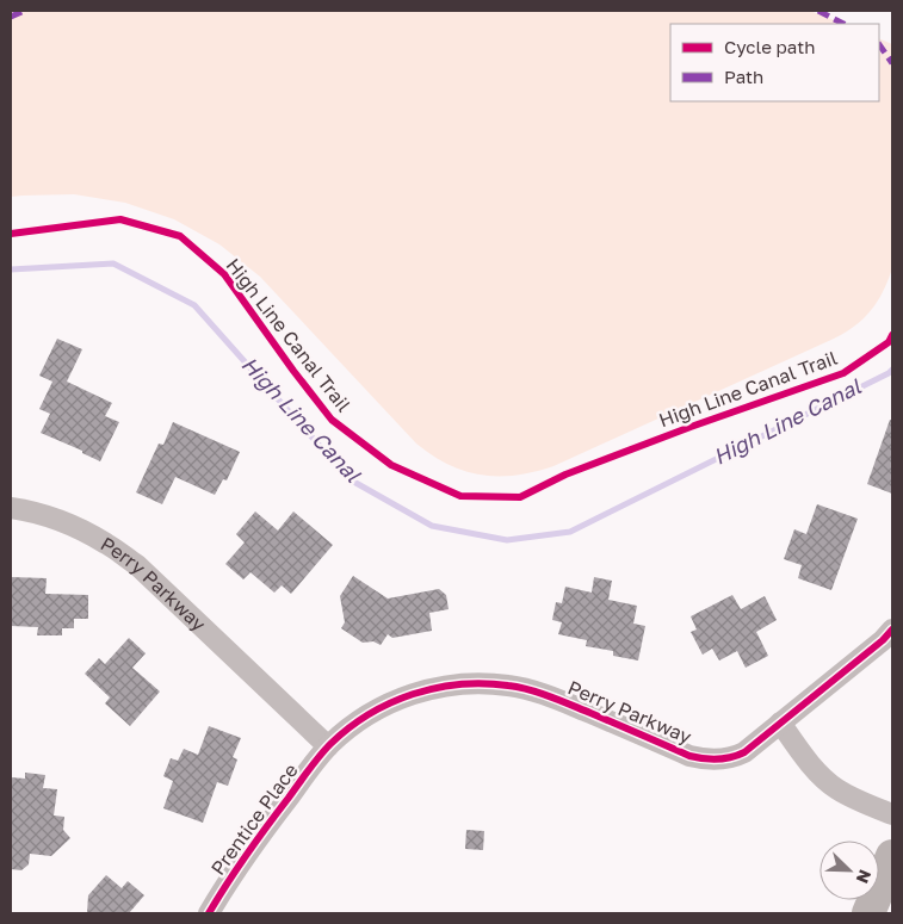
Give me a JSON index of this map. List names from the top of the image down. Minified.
{"streets":{"street":["Perry Parkway","Prentice Place"],"cycle path":["High Line Canal Trail"]},"crossings":[["Perry Parkway","Prentice Place"]],"water":["High Line Canal"],"legend":["Cycle path","Path"],"north":"bottom right"}
